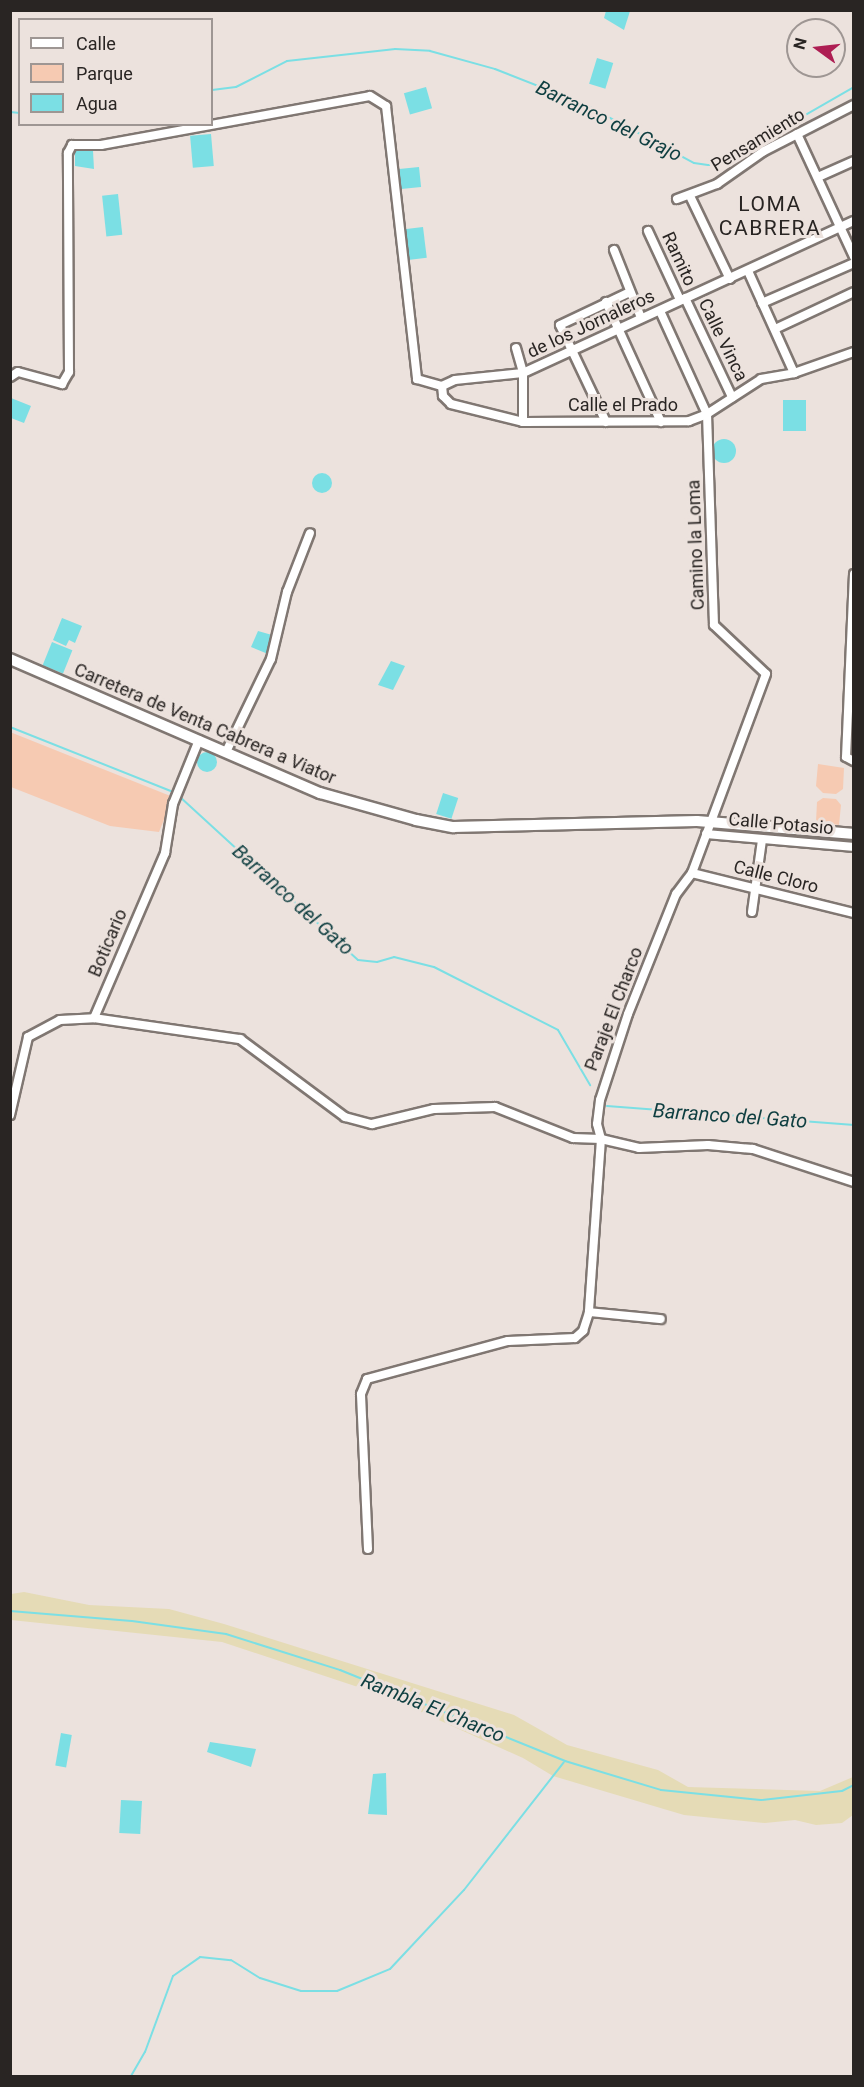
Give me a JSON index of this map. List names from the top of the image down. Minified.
{"streets":{"street":["Pensamiento","Ramito","de los Jornaleros","Calle Vinca","Calle el Prado","Camino la Loma","Carretera de Venta Cabrera a Viator","Calle Potasio","Calle Cloro","Boticario","Paraje El Charco"]},"crossings":[["Ramito","de los Jornaleros"],["Ramito","Calle Vinca"],["de los Jornaleros","Calle Vinca"],["de los Jornaleros","Calle el Prado"],["Calle Vinca","Calle el Prado"],["Calle el Prado","Camino la Loma"],["Camino la Loma","Carretera de Venta Cabrera a Viator"],["Camino la Loma","Paraje El Charco"],["Carretera de Venta Cabrera a Viator","Boticario"],["Carretera de Venta Cabrera a Viator","Paraje El Charco"],["Calle Potasio","Paraje El Charco"],["Calle Cloro","Paraje El Charco"]],"districts":["LOMA CABRERA"],"water":["Barranco del Grajo","Barranco del Gato","Rambla El Charco"],"legend":["Calle","Parque","Agua"],"north":"left"}
